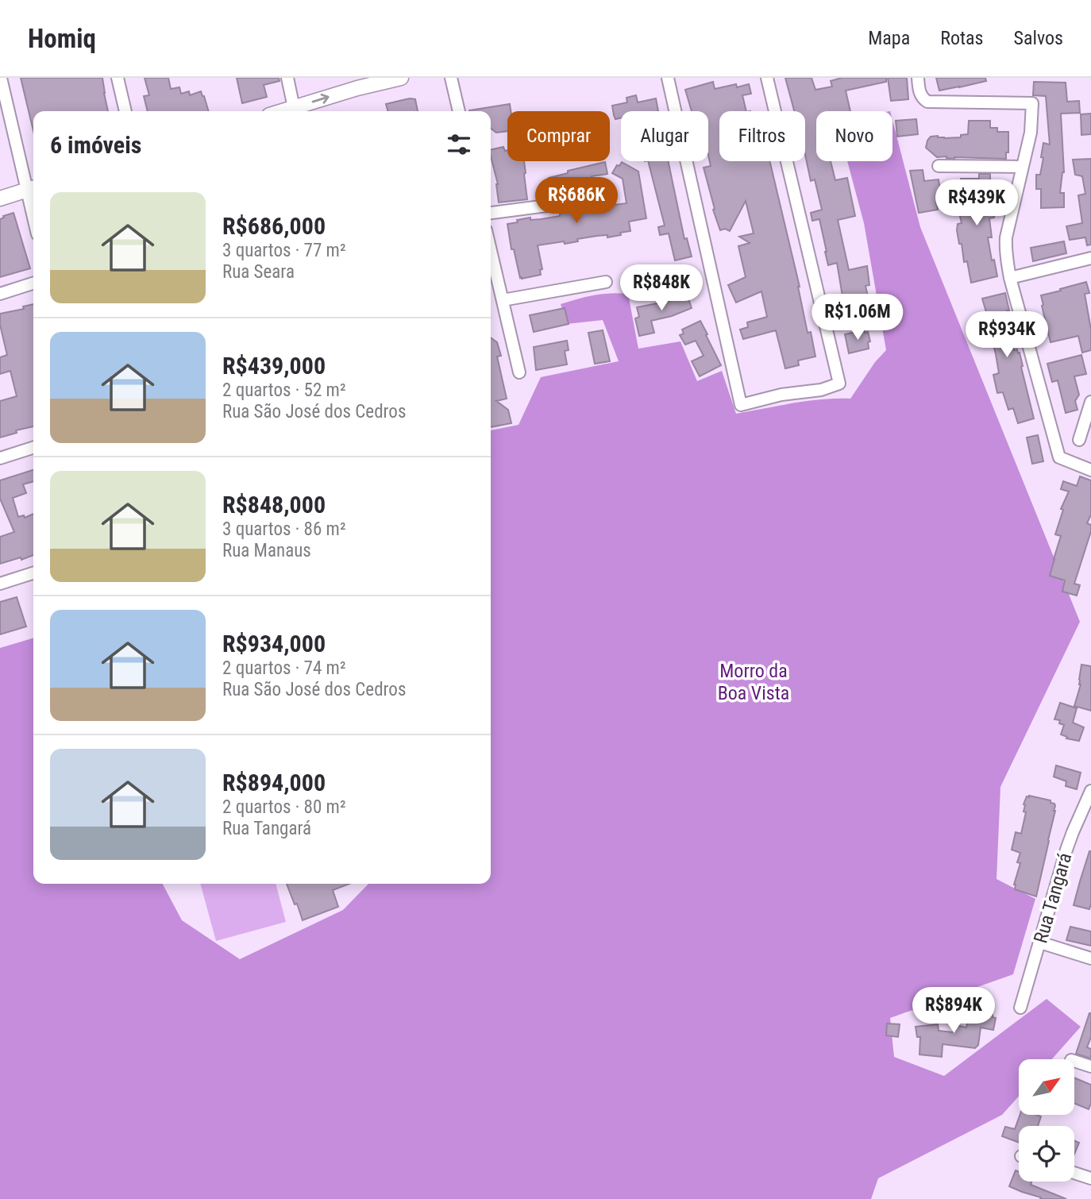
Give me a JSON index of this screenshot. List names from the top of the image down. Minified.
{"streets":{"street":["Rua Tangará"]},"parks":["Morro da Boa Vista"],"north":"top right","page":{"header":"Homiq","nav":["Mapa","Rotas","Salvos"],"chip":["Comprar","Alugar","Filtros","Novo"],"heading":"6 imóveis","price":["R$686K","R$439K","R$848K","R$1.06M","R$934K","R$894K"],"list":[{"name":"R$686,000","note":"3 quartos · 77 m² · Rua Seara"},{"name":"R$439,000","note":"2 quartos · 52 m² · Rua São José dos Cedros"},{"name":"R$848,000","note":"3 quartos · 86 m² · Rua Manaus"},{"name":"R$934,000","note":"2 quartos · 74 m² · Rua São José dos Cedros"},{"name":"R$894,000","note":"2 quartos · 80 m² · Rua Tangará"}]}}
